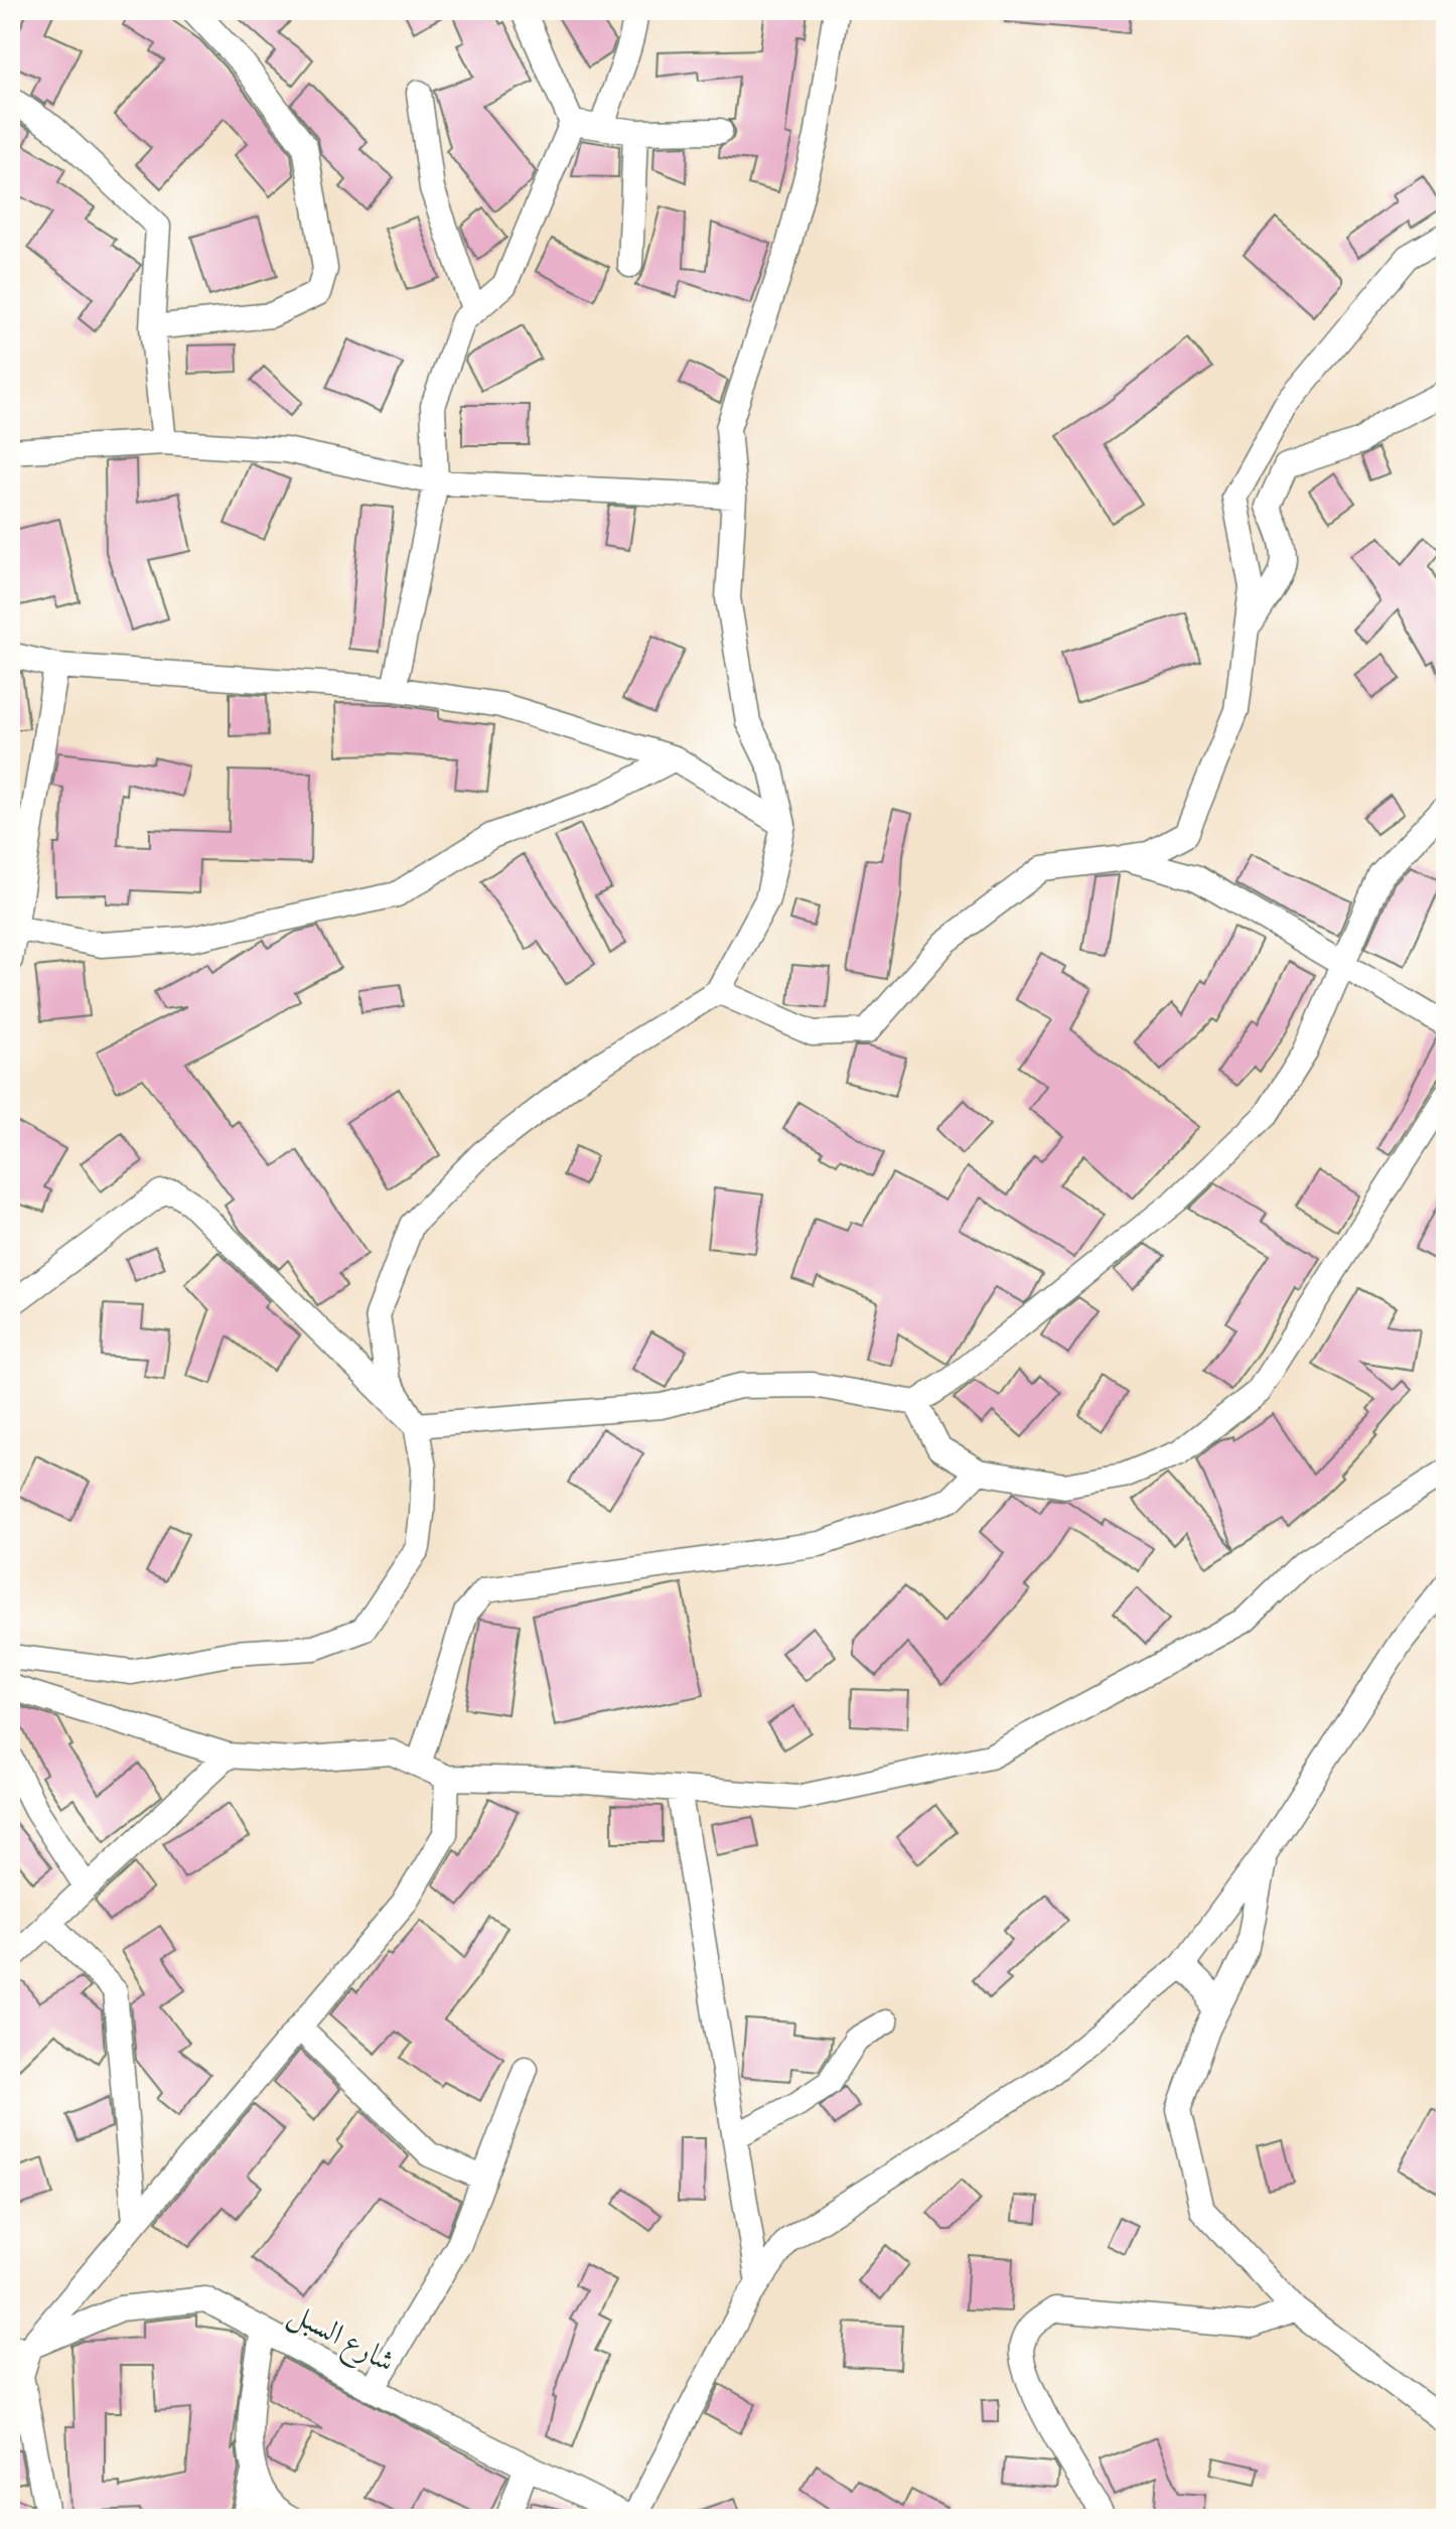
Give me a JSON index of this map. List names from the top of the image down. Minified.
{"streets":{"street":["شارع السبل"]}}
